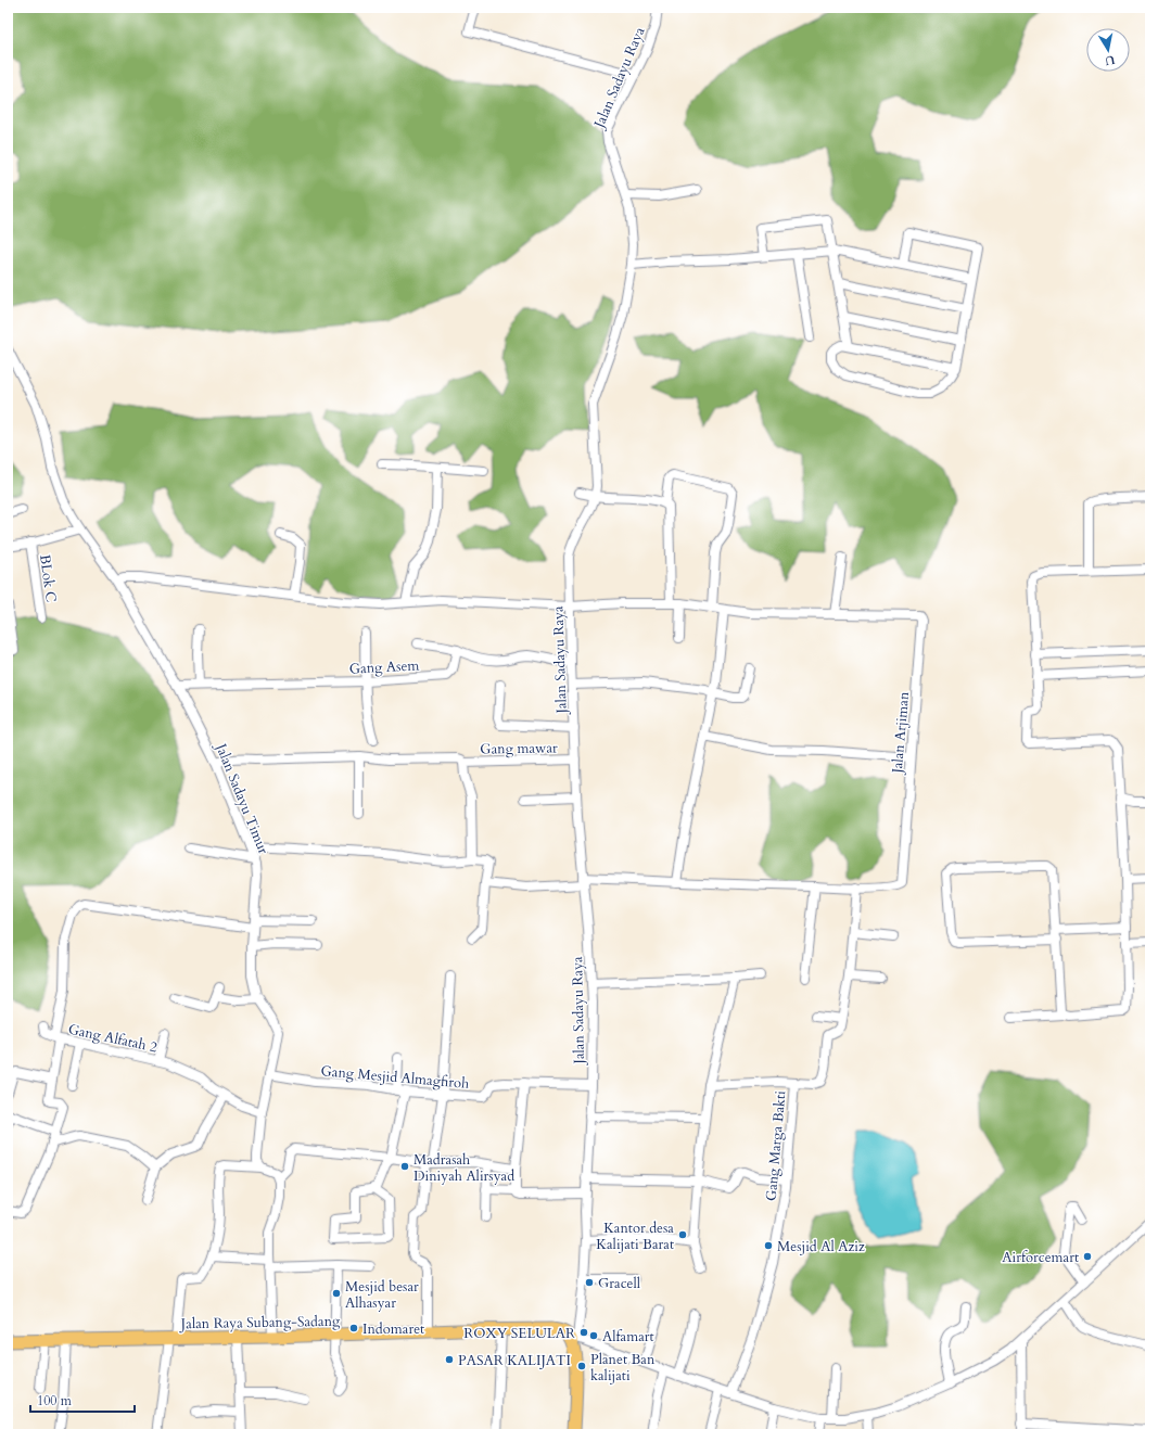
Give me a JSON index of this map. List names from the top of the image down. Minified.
{"streets":{"main road":["Jalan Raya Subang-Sadang"],"street":["Jalan Sadayu Raya","BLok C","Gang Asem","Jalan Arjiman","Gang mawar","Jalan Sadayu Timur","Gang Alfatah 2","Gang Mesjid Almagfiroh","Gang Marga Bakti"]},"crossings":[["Jalan Sadayu Raya","Jalan Arjiman"],["Jalan Sadayu Raya","Gang mawar"],["Jalan Sadayu Raya","Gang Mesjid Almagfiroh"],["Jalan Sadayu Raya","Jalan Raya Subang-Sadang"],["Gang Asem","Jalan Sadayu Timur"],["Jalan Arjiman","Jalan Sadayu Timur"],["Gang mawar","Jalan Sadayu Timur"],["Jalan Sadayu Timur","Gang Alfatah 2"],["Jalan Sadayu Timur","Gang Mesjid Almagfiroh"]],"places":["Madrasah Diniyah Alirsyad","Kantor desa Kalijati Barat","Mesjid Al Aziz","Airforcemart","Gracell","Mesjid besar Alhasyar","Indomaret","ROXY SELULAR","Alfamart","PASAR KALIJATI","Planet Ban kalijati"],"scale_bar":"100 m","north":"bottom"}
